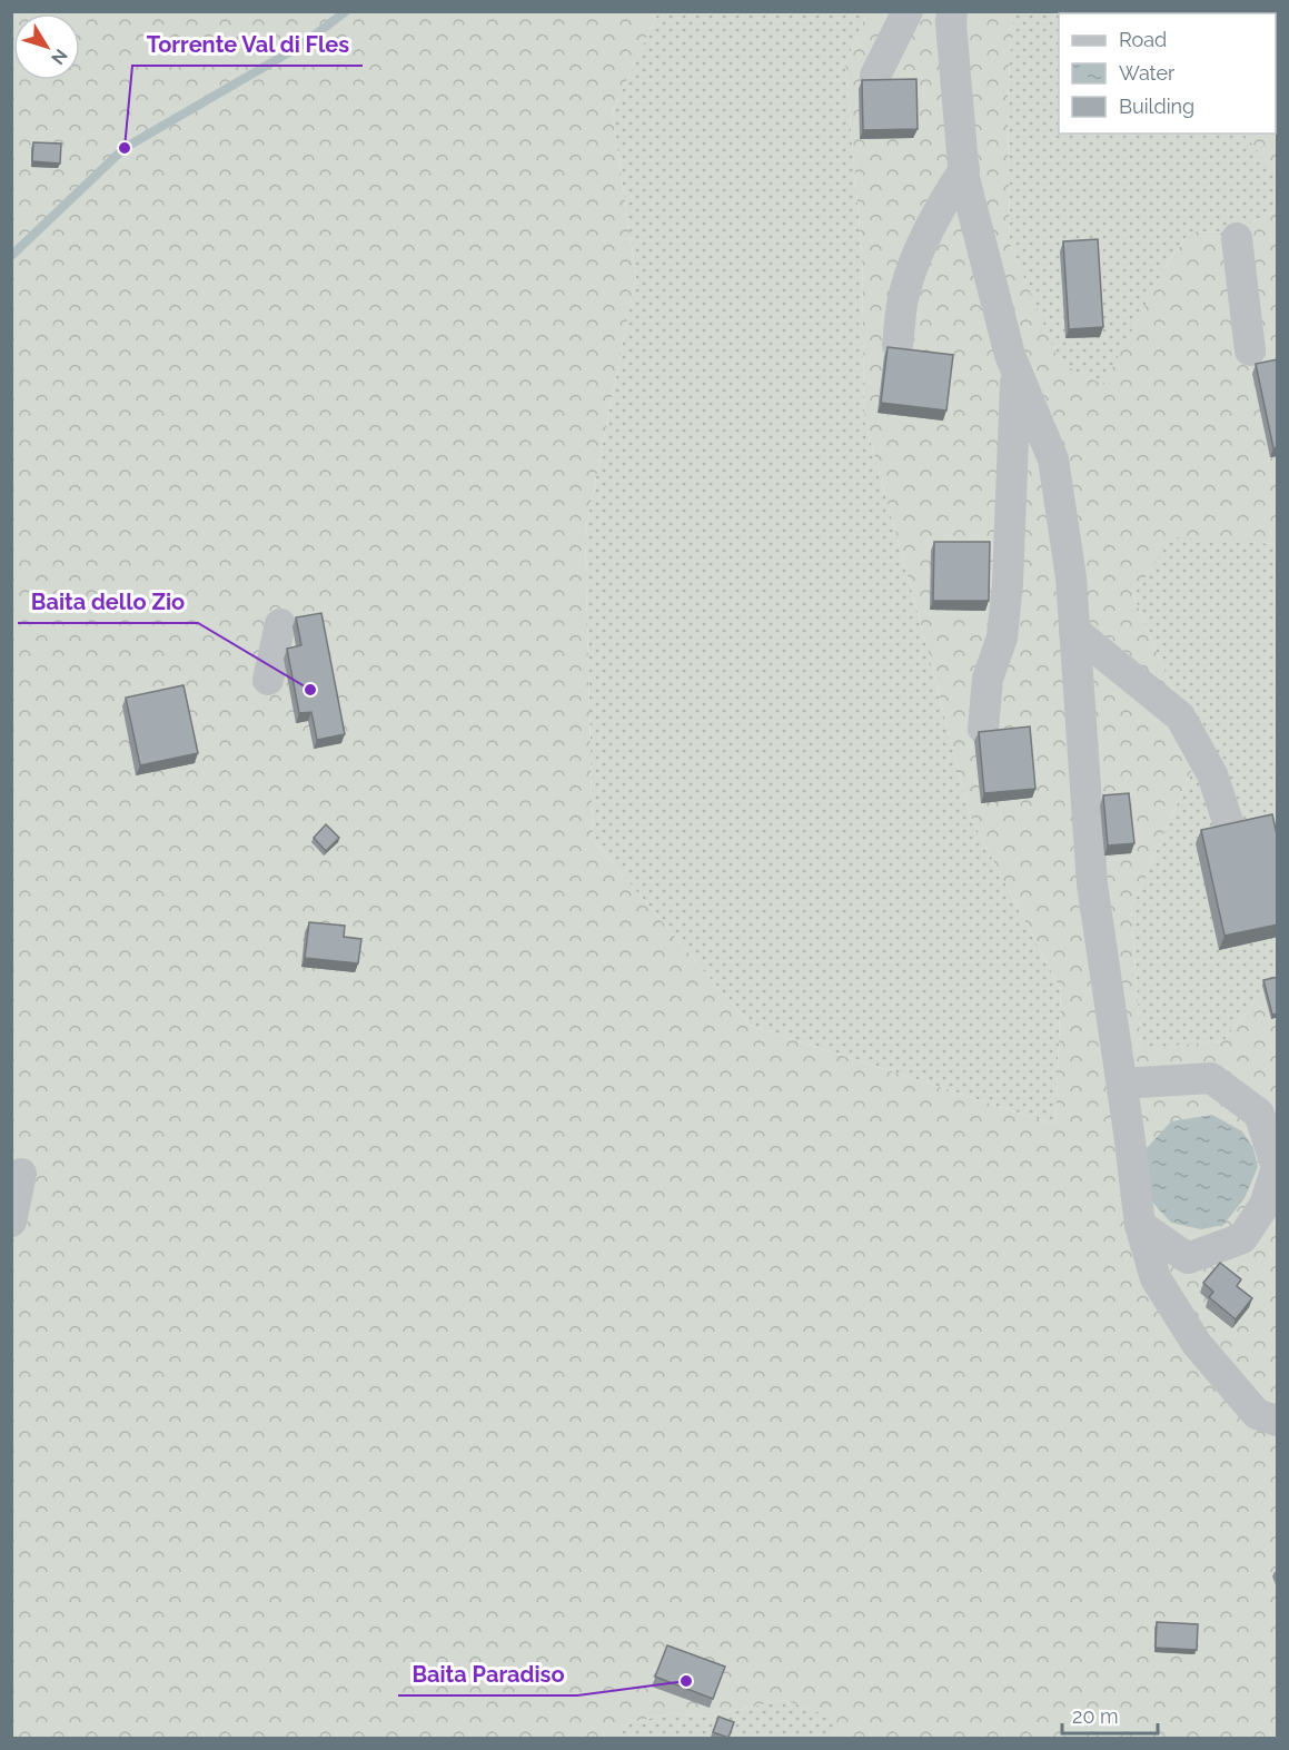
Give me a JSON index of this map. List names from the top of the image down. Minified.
{"places":["Torrente Val di Fles","Baita dello Zio","Baita Paradiso"],"legend":["Road","Water","Building"],"scale_bar":"20 m","north":"bottom right"}
